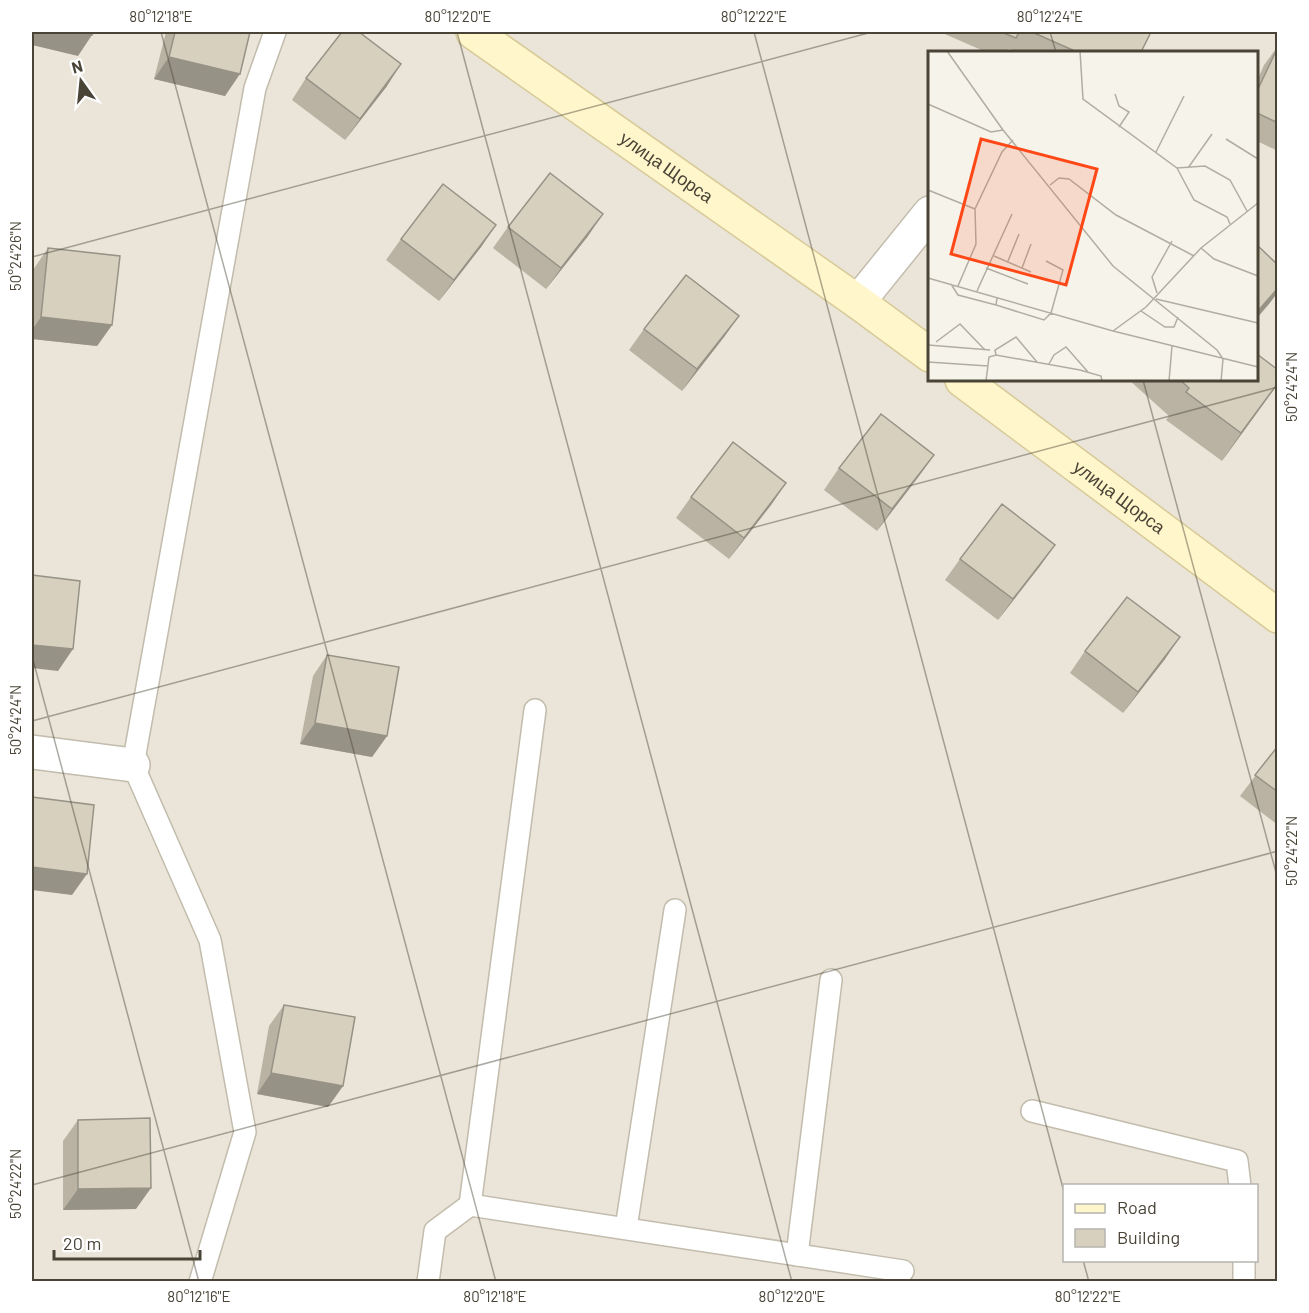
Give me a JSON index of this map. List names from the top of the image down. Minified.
{"streets":{"street":["улица Щорса"]},"legend":["Road","Building"],"scale_bar":"20 m","north":"top","coordinates":["80°12'18\"E","80°12'20\"E","80°12'22\"E","80°12'24\"E","50°24'26\"N","50°24'24\"N","50°24'22\"N","80°12'16\"E"]}
